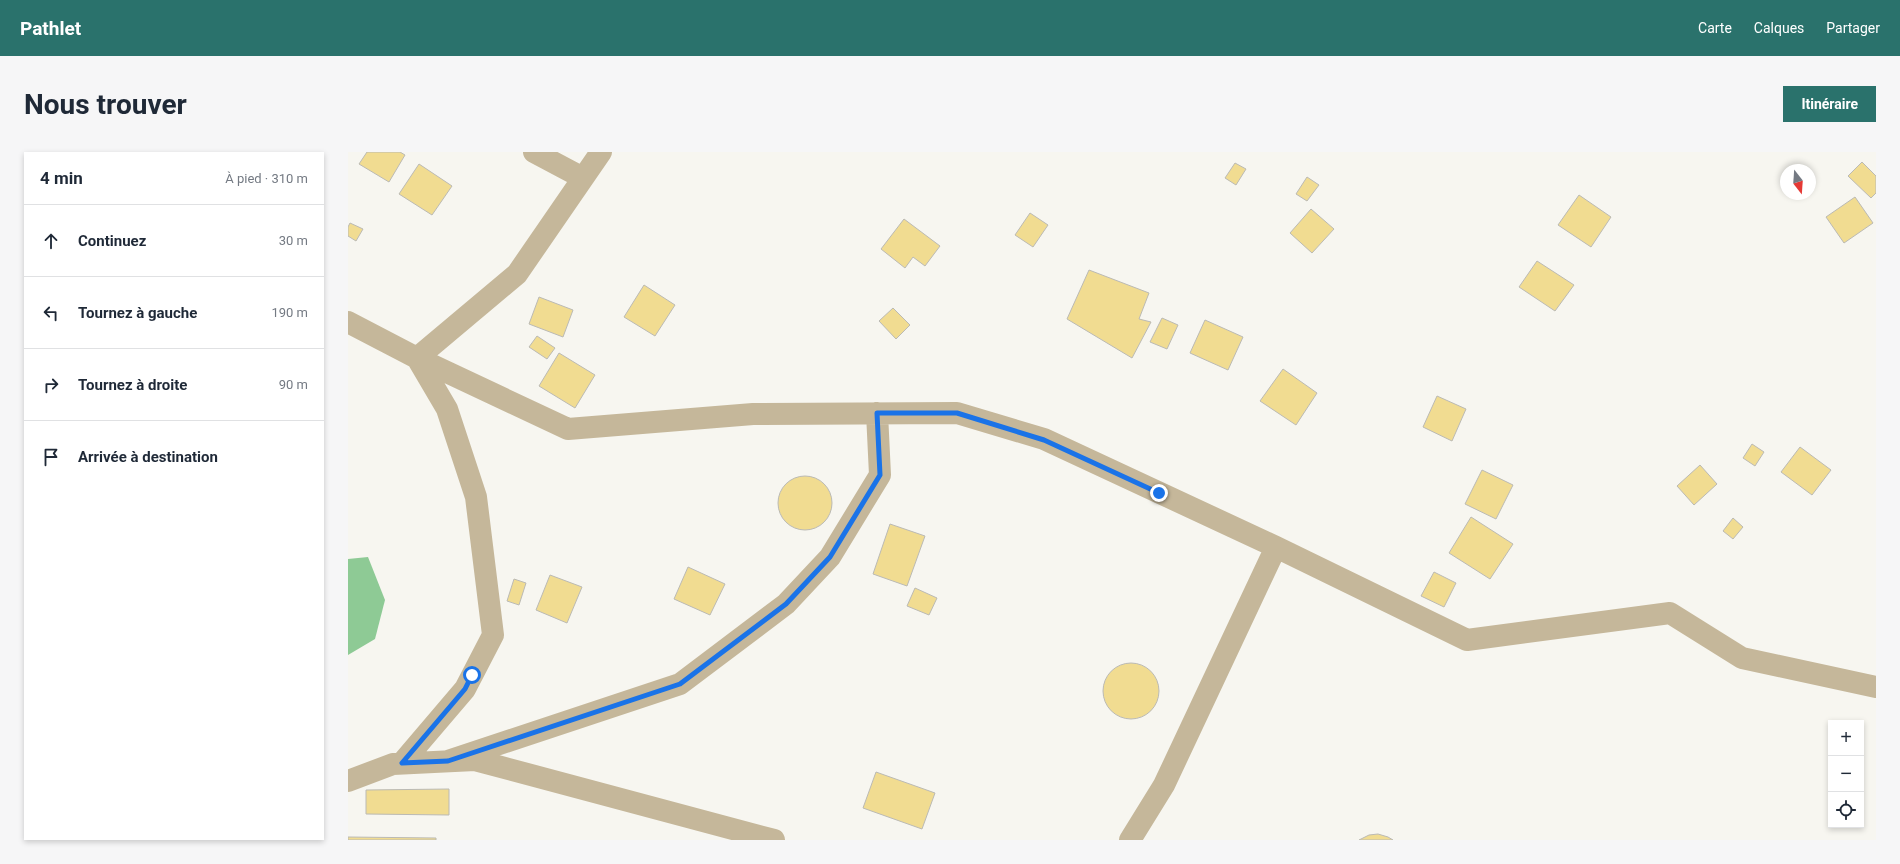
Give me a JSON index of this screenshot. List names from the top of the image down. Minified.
{"north":"bottom","page":{"header":"Pathlet","nav":["Carte","Calques","Partager"],"buttons":"Itinéraire","title":"Nous trouver","heading":["4 min","À pied · 310 m"],"list":[["Continuez","30 m"],["Tournez à gauche","190 m"],["Tournez à droite","90 m"],"Arrivée à destination"],"map_buttons":["+","−"]}}
